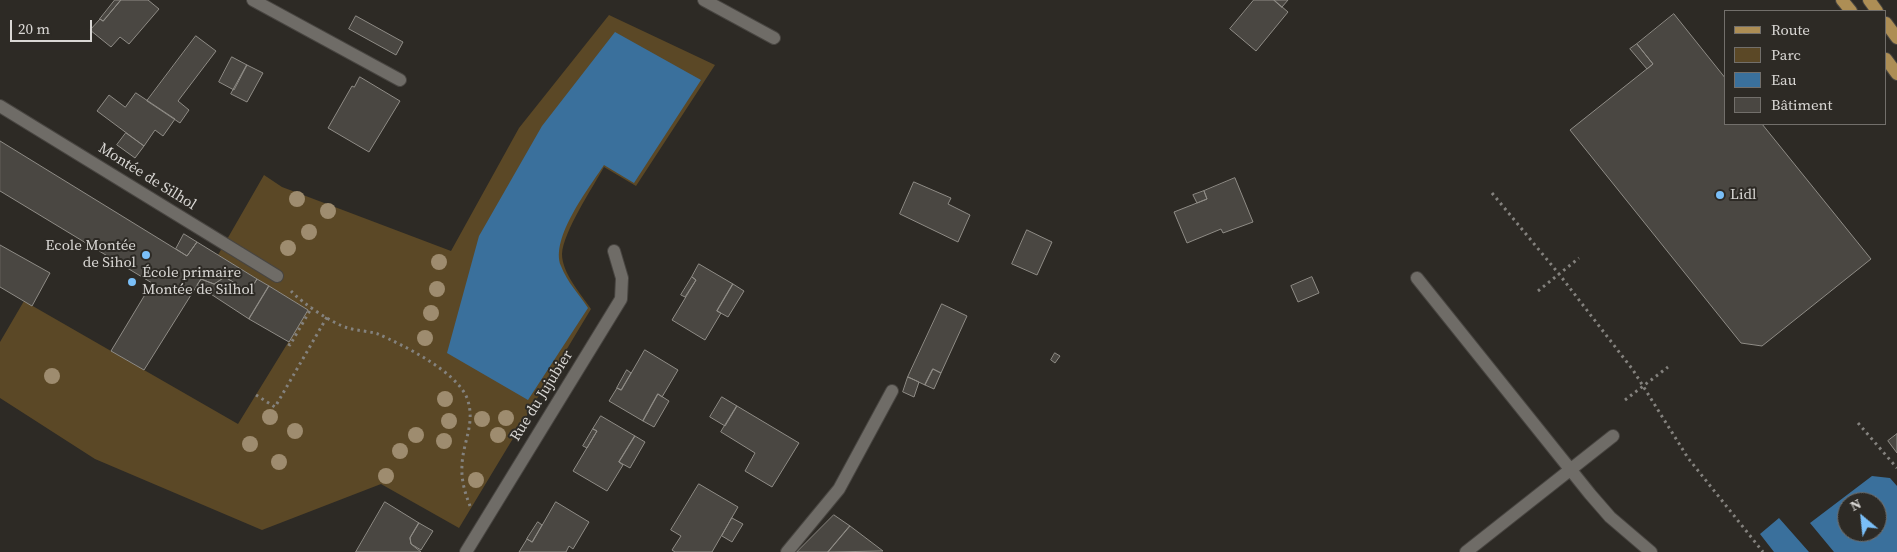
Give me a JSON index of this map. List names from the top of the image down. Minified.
{"streets":{"street":["Montée de Silhol","Rue du Jujubier"]},"places":["Lidl","Ecole Montée de Sihol","École primaire Montée de Silhol"],"legend":["Route","Parc","Eau","Bâtiment"],"scale_bar":"20 m","north":"top left"}
